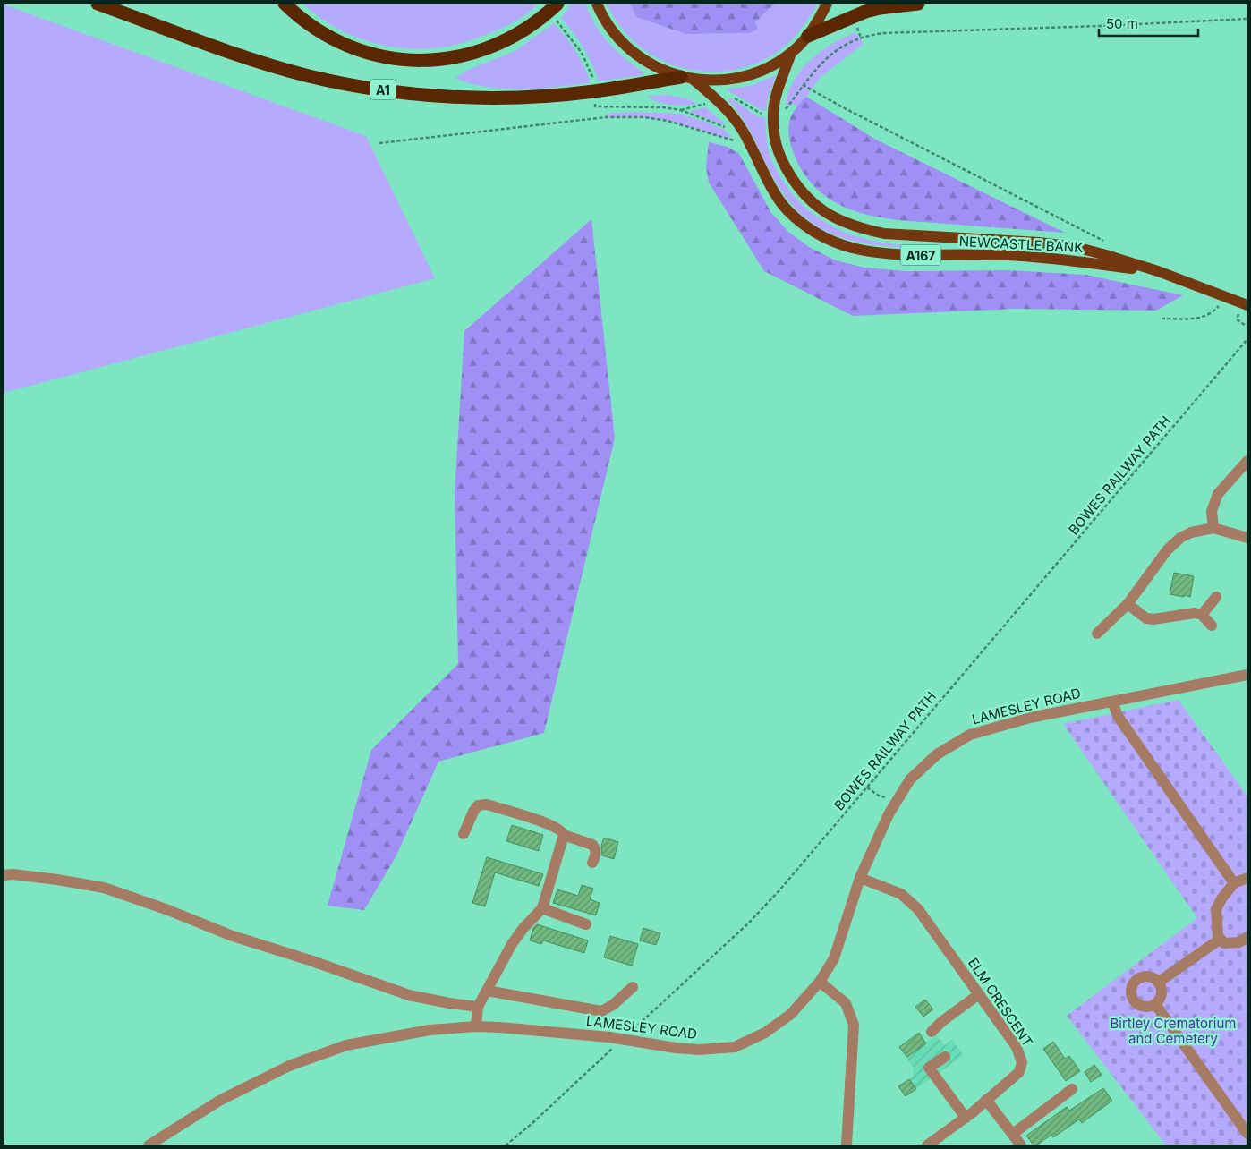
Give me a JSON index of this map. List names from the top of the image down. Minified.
{"streets":{"highway":["A1"],"main road":["NEWCASTLE BANK","A167"],"street":["LAMESLEY ROAD","ELM CRESCENT"],"path":["BOWES RAILWAY PATH"]},"crossings":[["A1","NEWCASTLE BANK"],["A1","A167"],["NEWCASTLE BANK","A167"],["LAMESLEY ROAD","ELM CRESCENT"]],"parks":["Birtley Crematorium and Cemetery"],"scale_bar":"50 m"}
